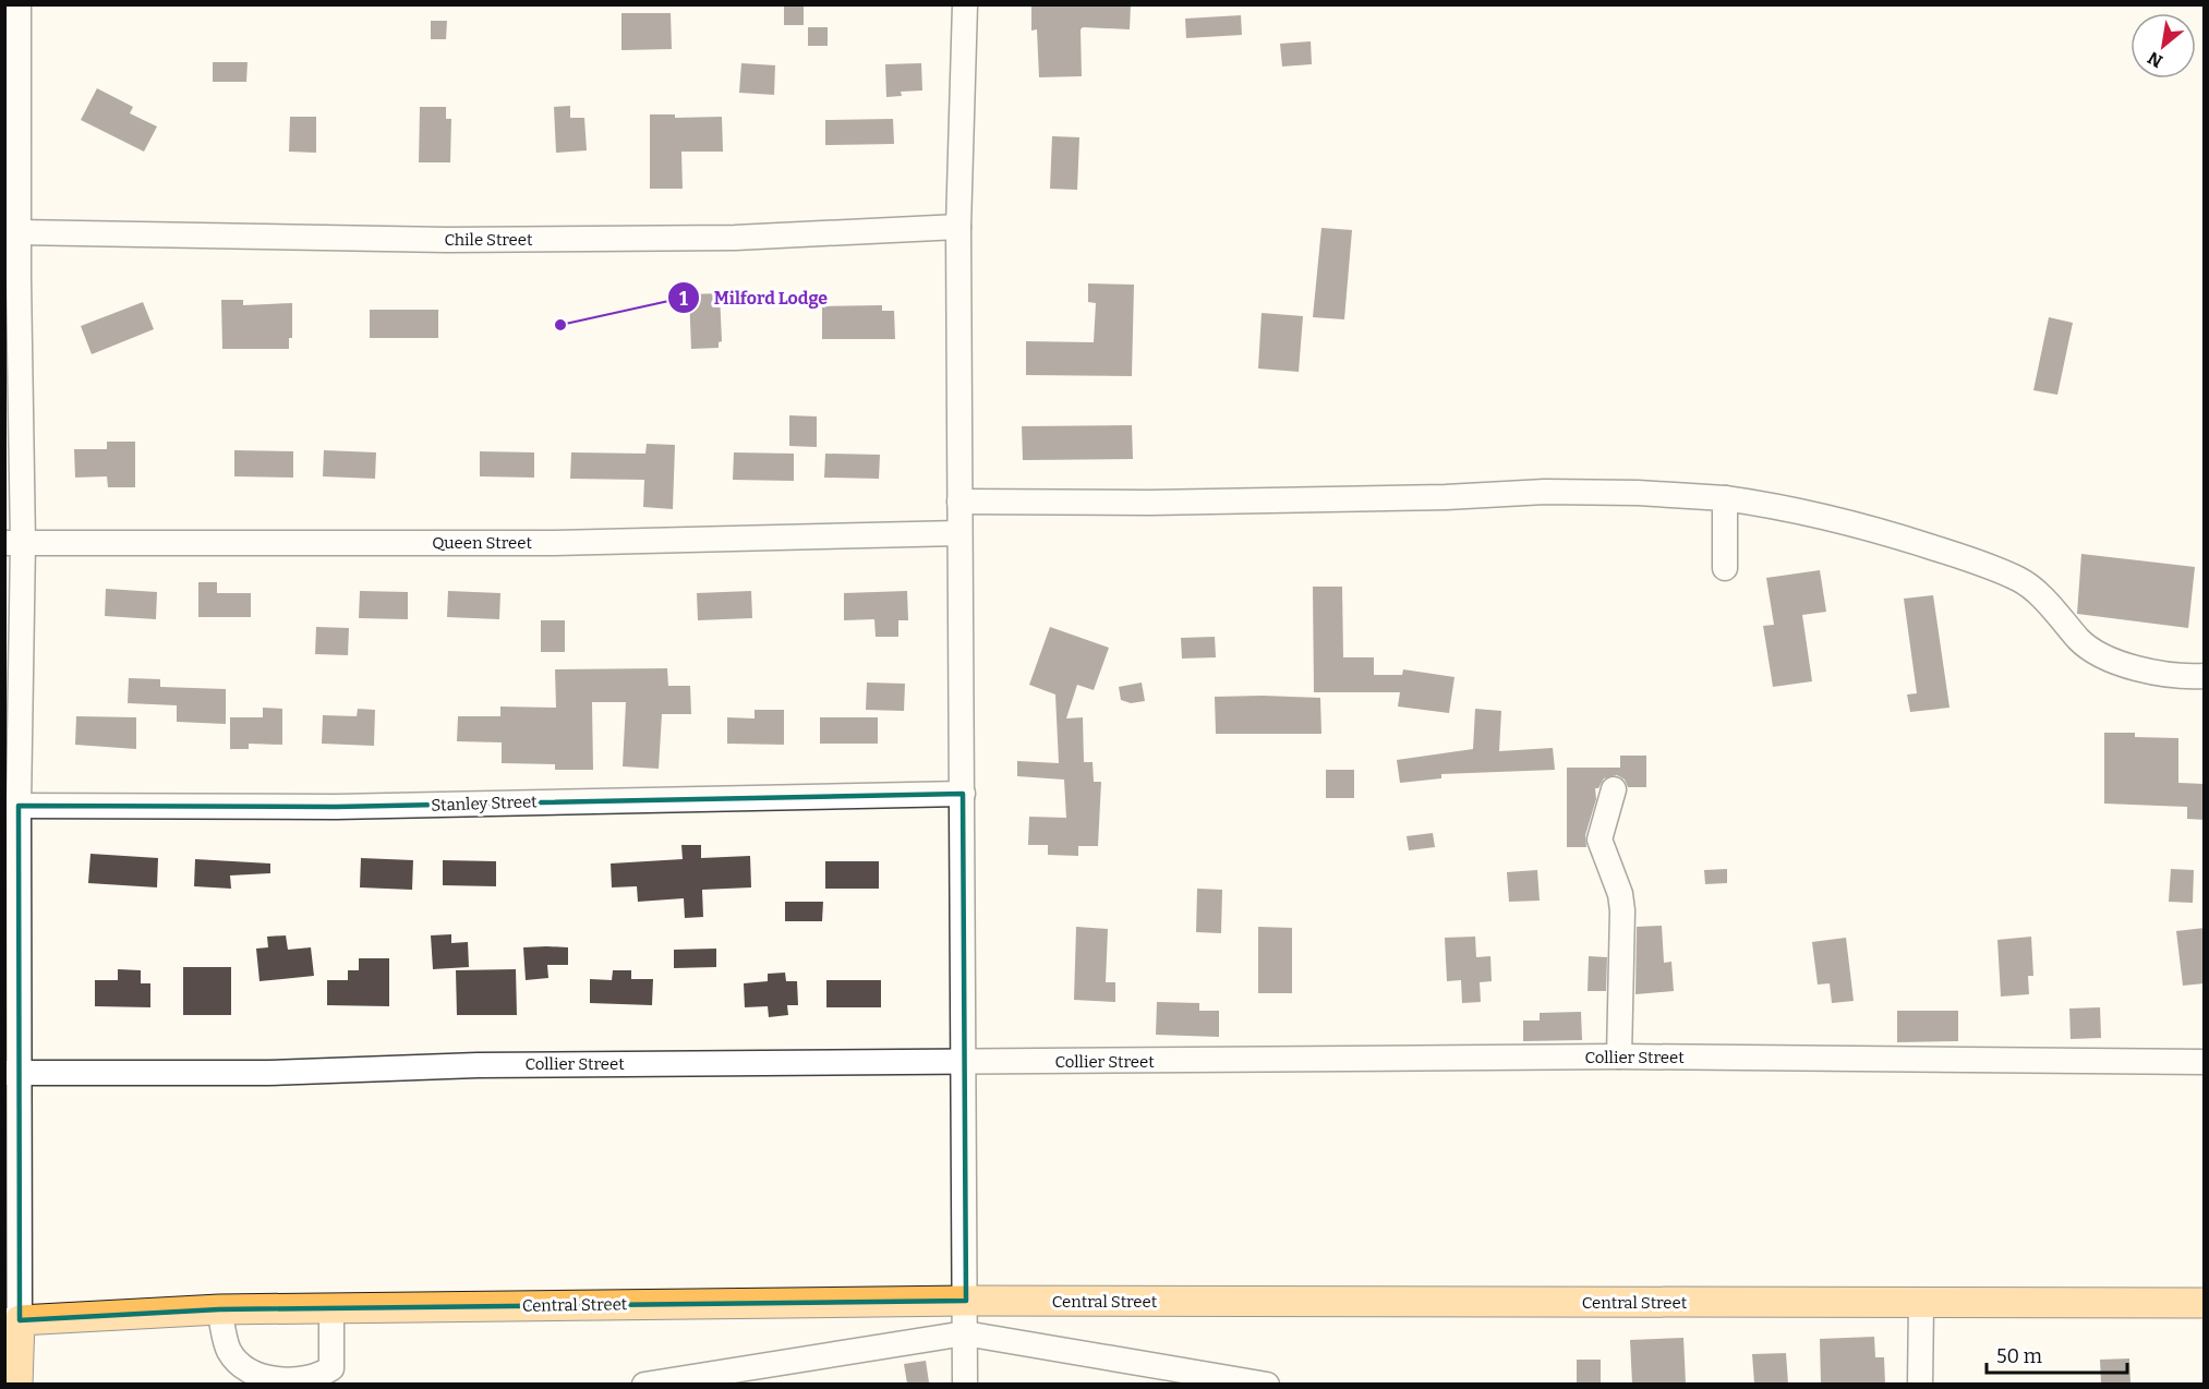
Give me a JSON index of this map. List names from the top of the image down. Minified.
{"streets":{"main road":["Central Street"],"street":["Chile Street","Queen Street","Stanley Street","Collier Street"]},"places":["Milford Lodge"],"scale_bar":"50 m","north":"bottom left"}
